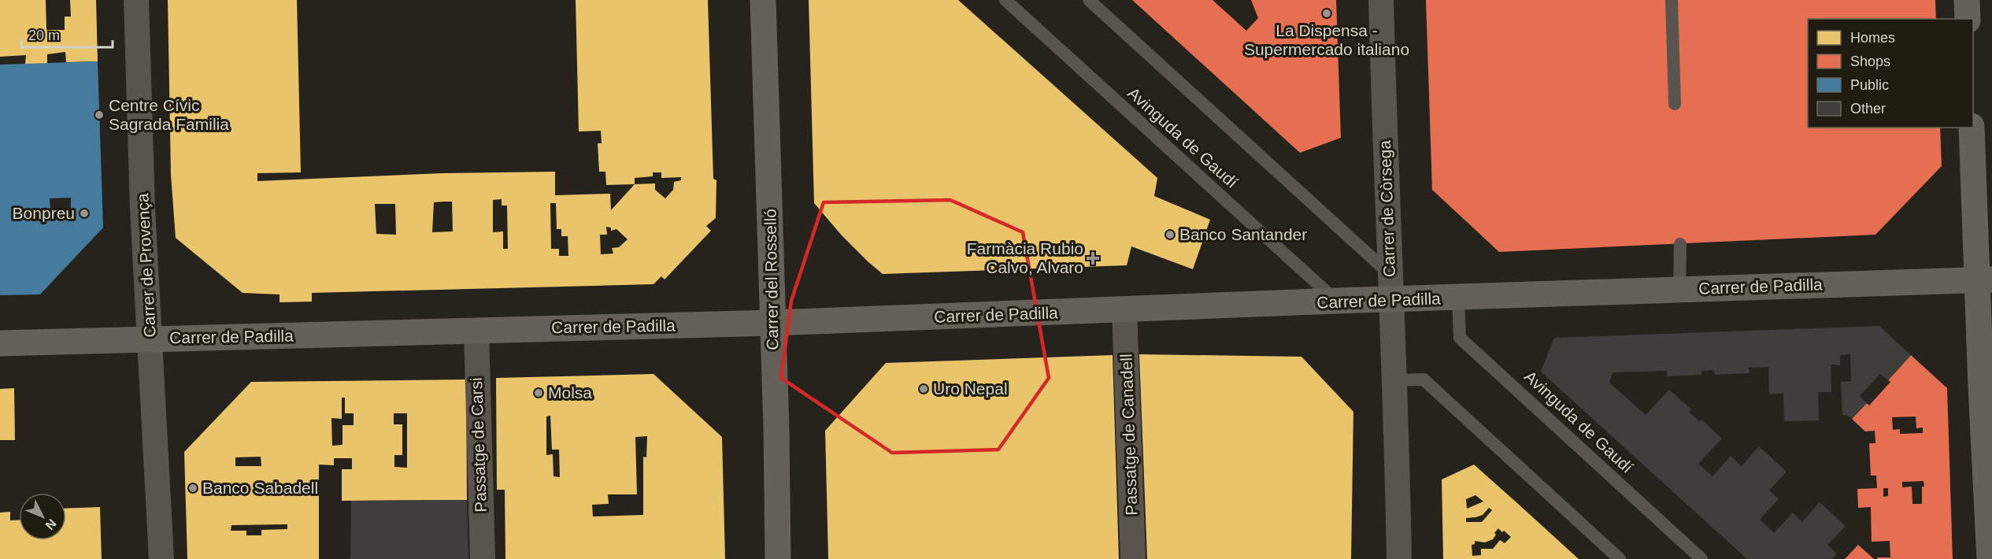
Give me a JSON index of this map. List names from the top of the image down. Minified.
{"streets":{"main road":["Carrer del Rosselló","Carrer de Padilla"],"street":["Carrer de Còrsega","Carrer de Provença","Passatge de Canadell","Passatge de Carsi"],"lane":["Avinguda de Gaudí"]},"crossings":[["Avinguda de Gaudí","Carrer de Padilla"],["Carrer de Còrsega","Carrer de Padilla"],["Carrer de Provença","Carrer de Padilla"],["Carrer del Rosselló","Carrer de Padilla"],["Carrer de Padilla","Passatge de Canadell"],["Carrer de Padilla","Passatge de Carsi"]],"places":{"other":["La Dispensa - Supermercado italiano","Centre Cívic Sagrada Familia","Bonpreu","Banco Santander","Uro Nepal","Molsa","Banco Sabadell"],"health":["Farmàcia Rubio Calvo, Alvaro"]},"legend":["Homes","Shops","Public","Other"],"scale_bar":"20 m","north":"bottom right"}
